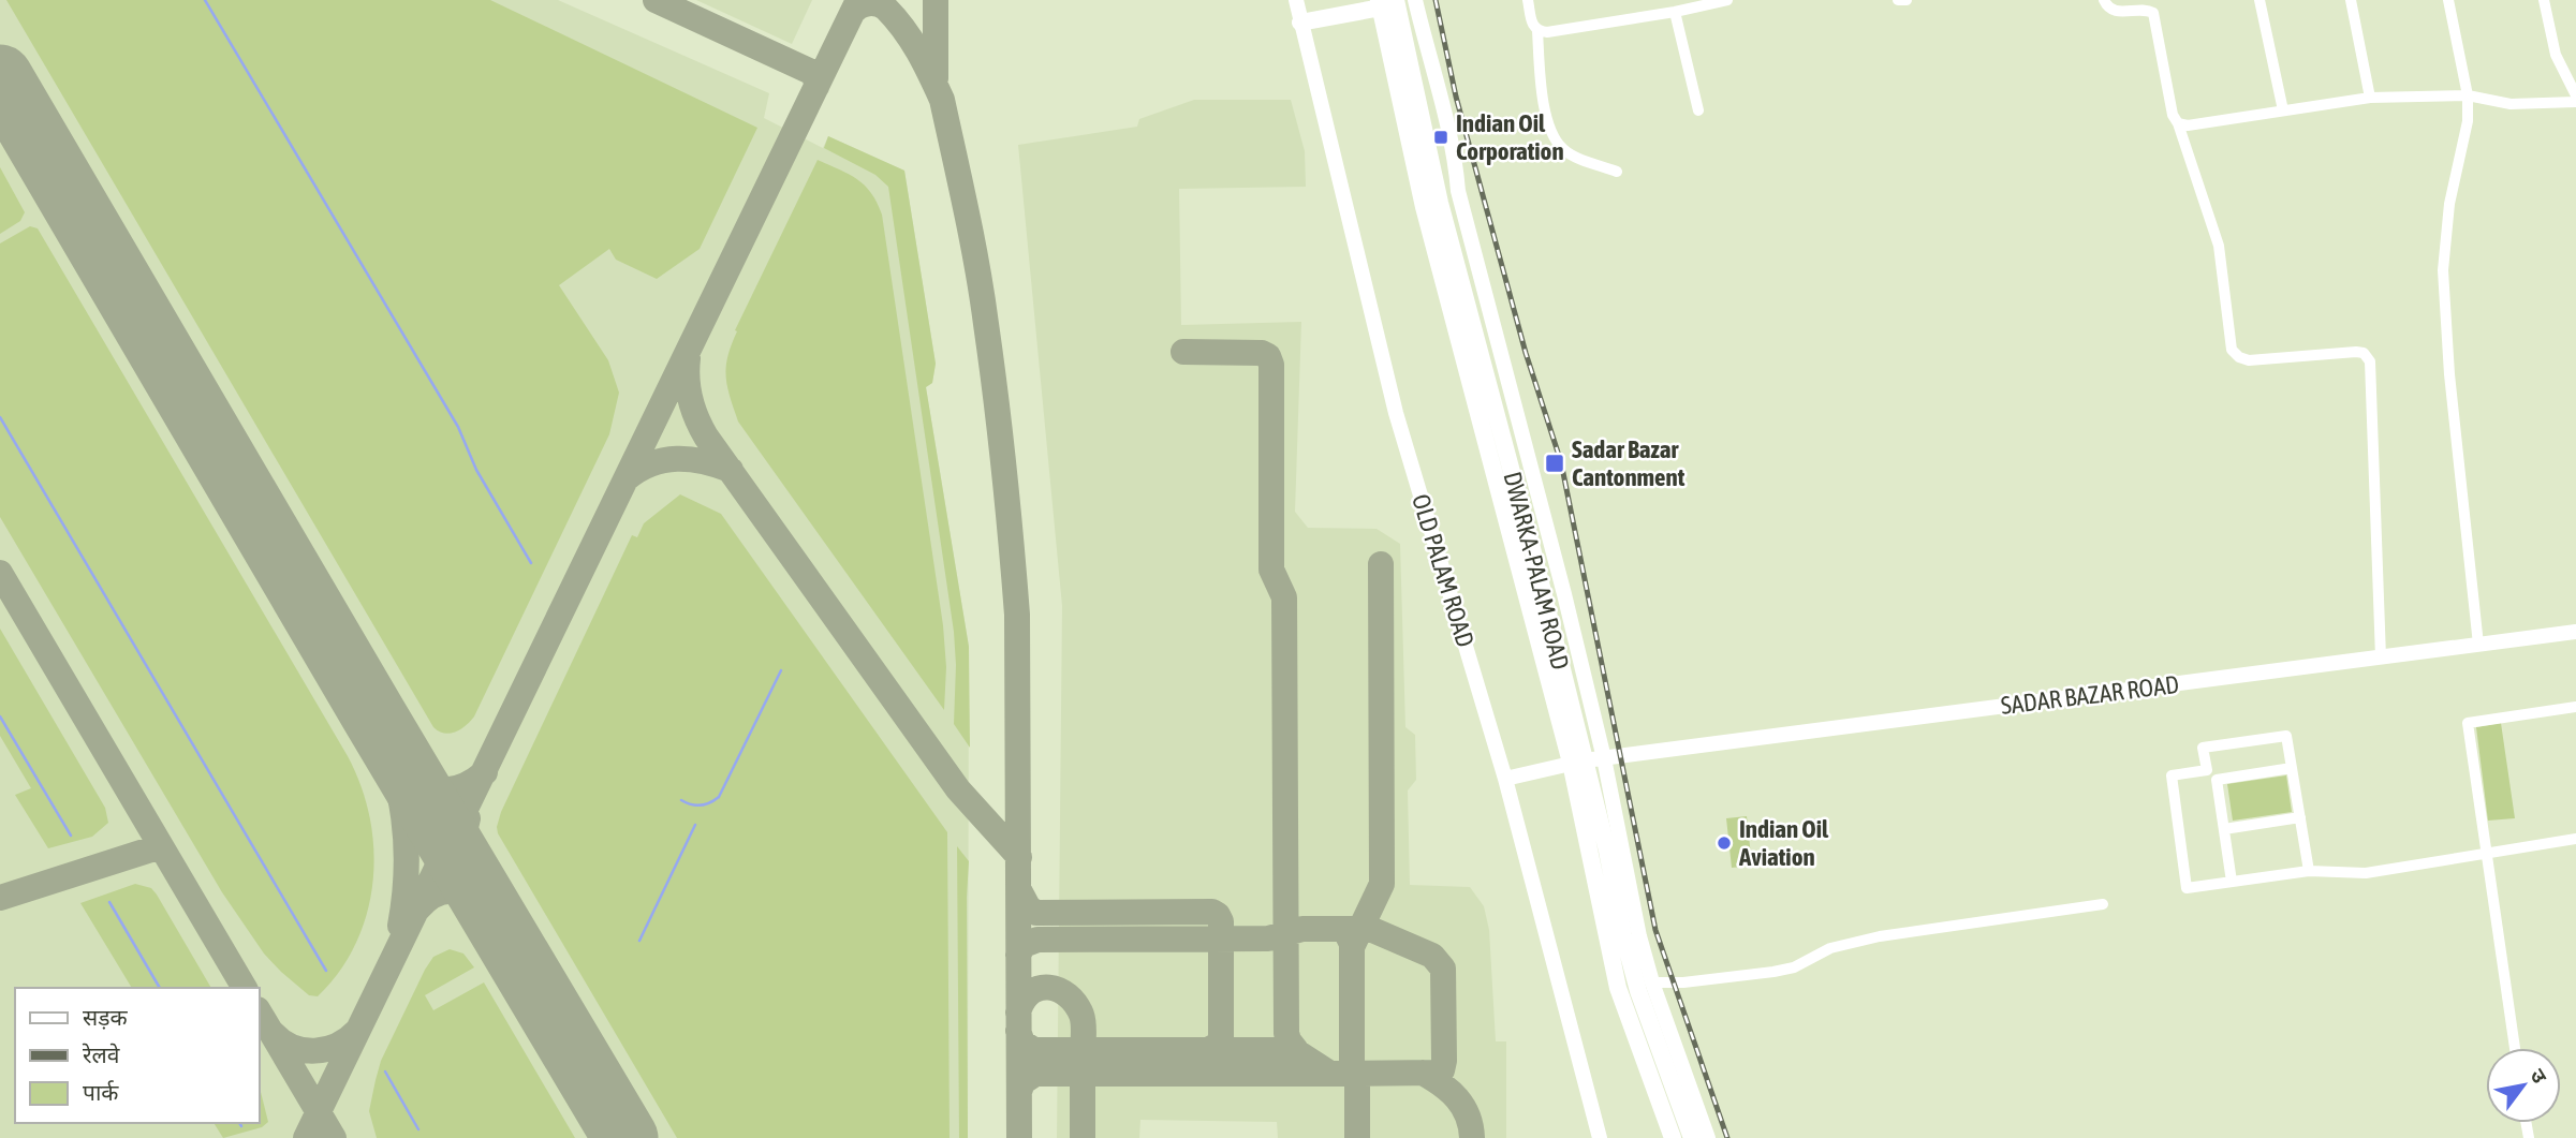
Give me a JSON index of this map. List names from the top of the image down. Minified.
{"streets":{"main road":["DWARKA-PALAM ROAD"],"street":["OLD PALAM ROAD","SADAR BAZAR ROAD"]},"crossings":[["OLD PALAM ROAD","SADAR BAZAR ROAD"],["DWARKA-PALAM ROAD","SADAR BAZAR ROAD"]],"places":{"transit":["Indian Oil Corporation","Sadar Bazar Cantonment"],"other":["Indian Oil Aviation"]},"legend":["सड़क","रेलवे","पार्क"],"north":"top right"}
